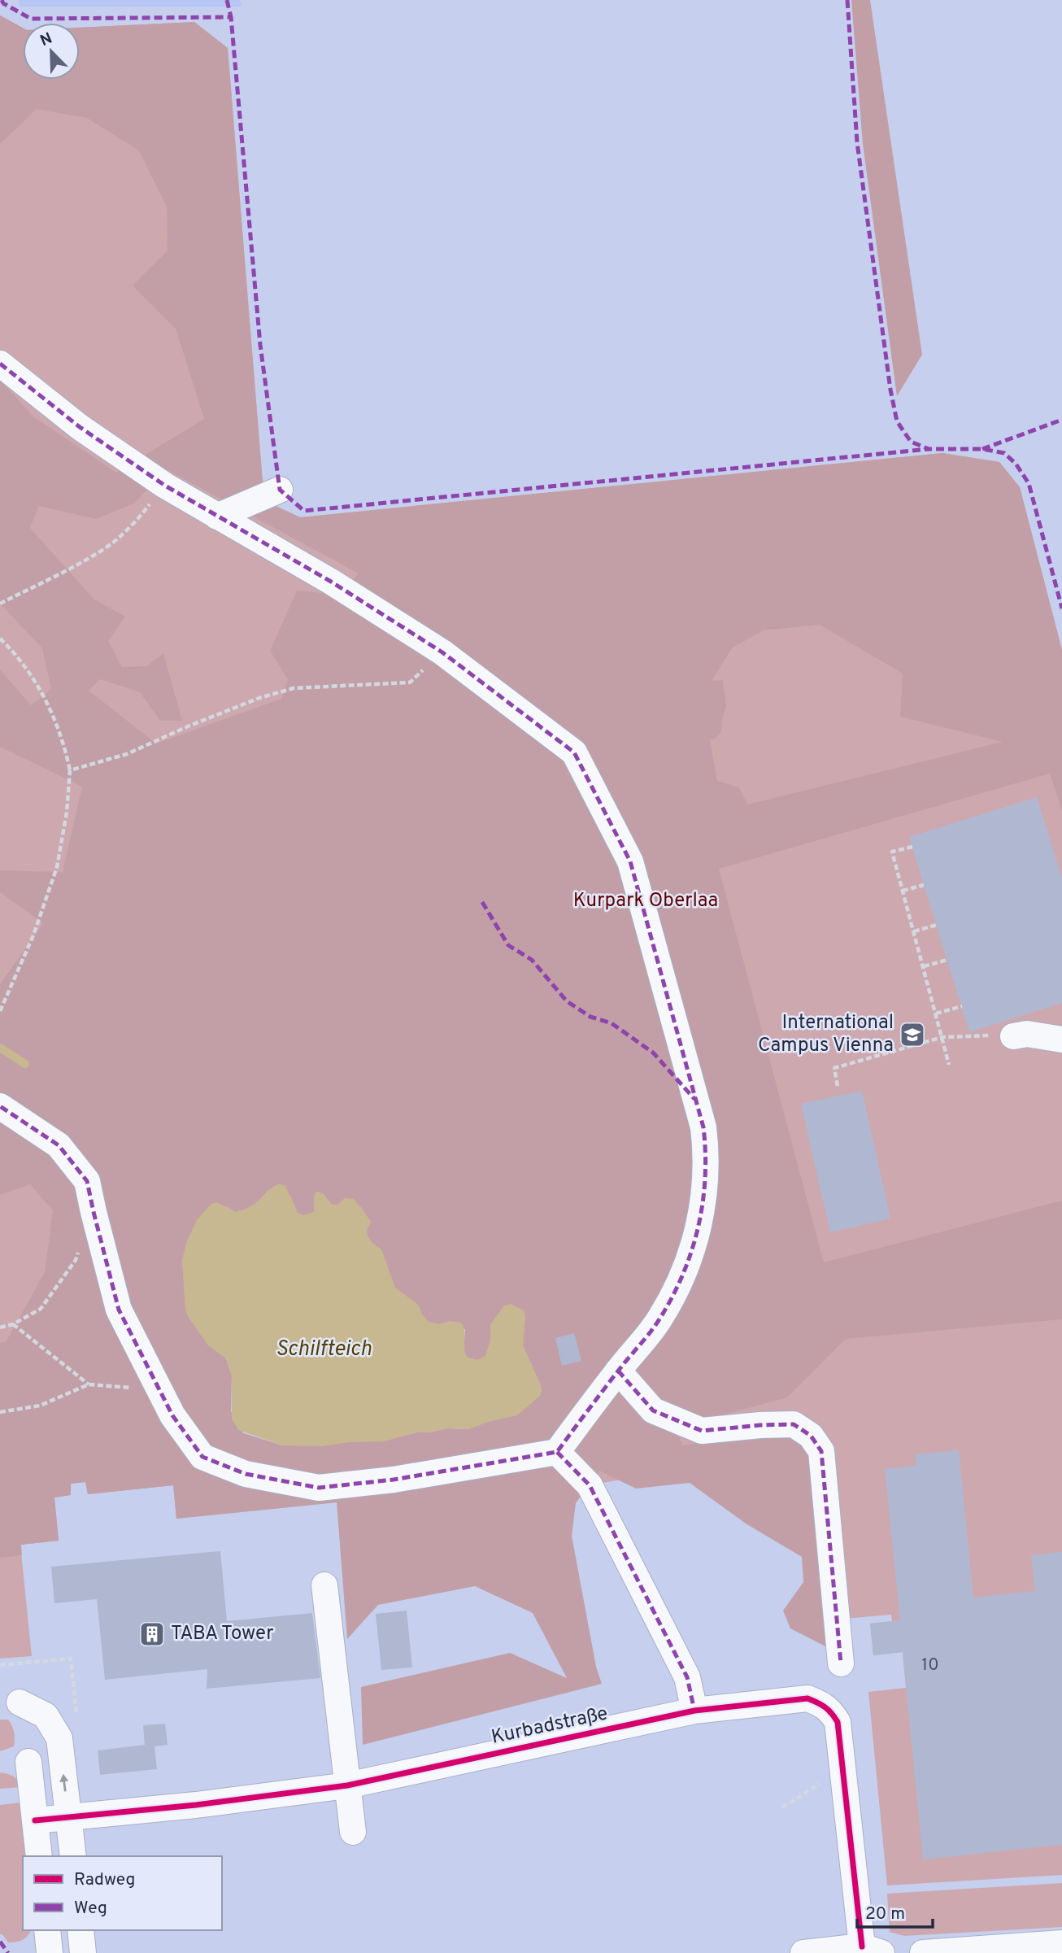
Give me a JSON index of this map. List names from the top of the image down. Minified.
{"streets":{"street":["Kurbadstraße"]},"water":["Schilfteich"],"parks":["Kurpark Oberlaa"],"places":{"school or university":["International Campus Vienna"],"building":["TABA Tower"]},"house_numbers":["10"],"legend":["Radweg","Weg"],"scale_bar":"20 m","north":"top left"}
